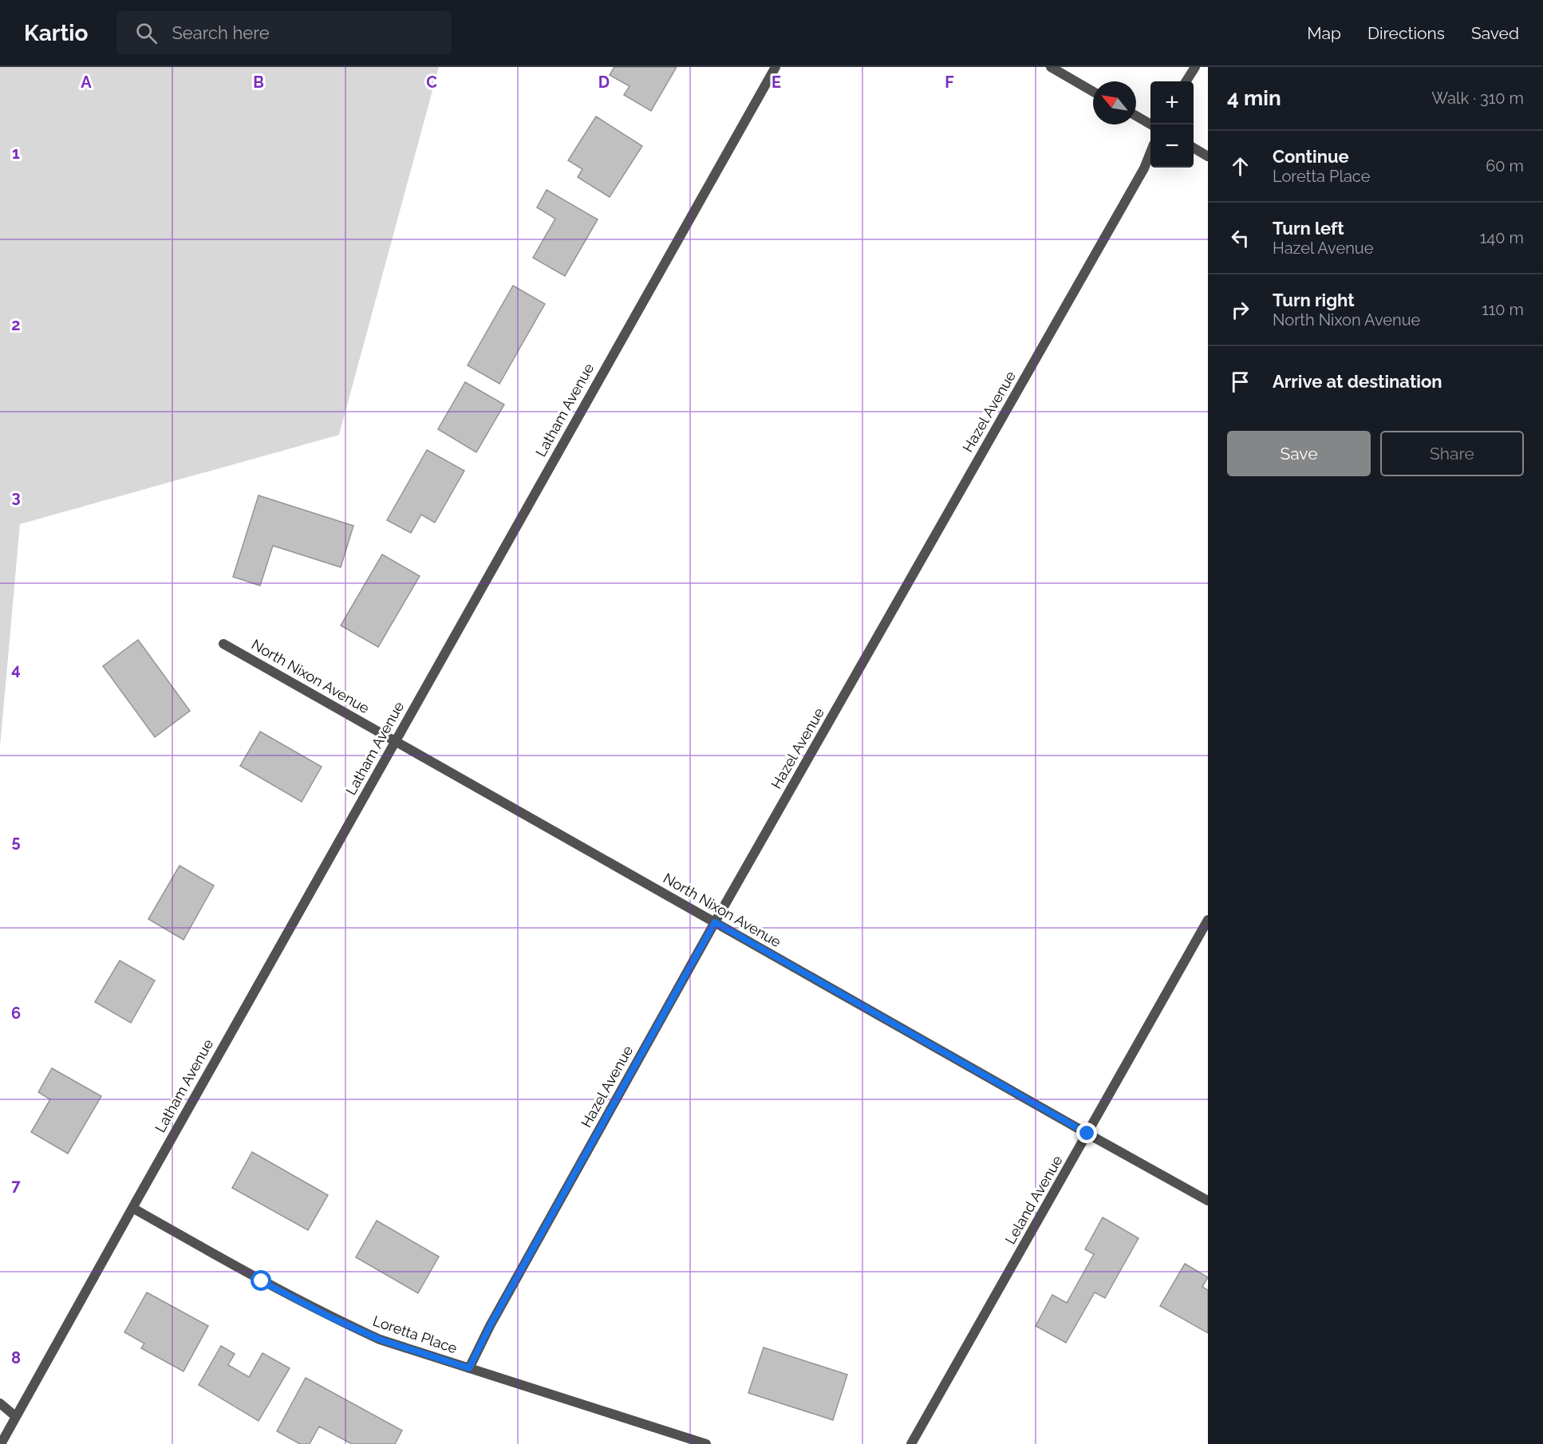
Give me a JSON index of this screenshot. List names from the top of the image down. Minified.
{"streets":{"street":["Latham Avenue","Hazel Avenue","North Nixon Avenue","Leland Avenue","Loretta Place"]},"crossings":[["Latham Avenue","North Nixon Avenue"],["Latham Avenue","Loretta Place"],["Hazel Avenue","North Nixon Avenue"],["Hazel Avenue","Loretta Place"],["North Nixon Avenue","Leland Avenue"]],"north":"top left","page":{"header":"Kartio","search":"Search here","nav":["Map","Directions","Saved"],"heading":["4 min","Walk · 310 m"],"map_buttons":["+","−"],"list":[["Continue","Loretta Place","60 m"],["Turn left","Hazel Avenue","140 m"],["Turn right","North Nixon Avenue","110 m"],"Arrive at destination"],"buttons":["Save","Share"]},"grid":{"columns":["A","B","C","D","E","F"],"rows":["1","2","3","4","5","6","7","8"]}}
